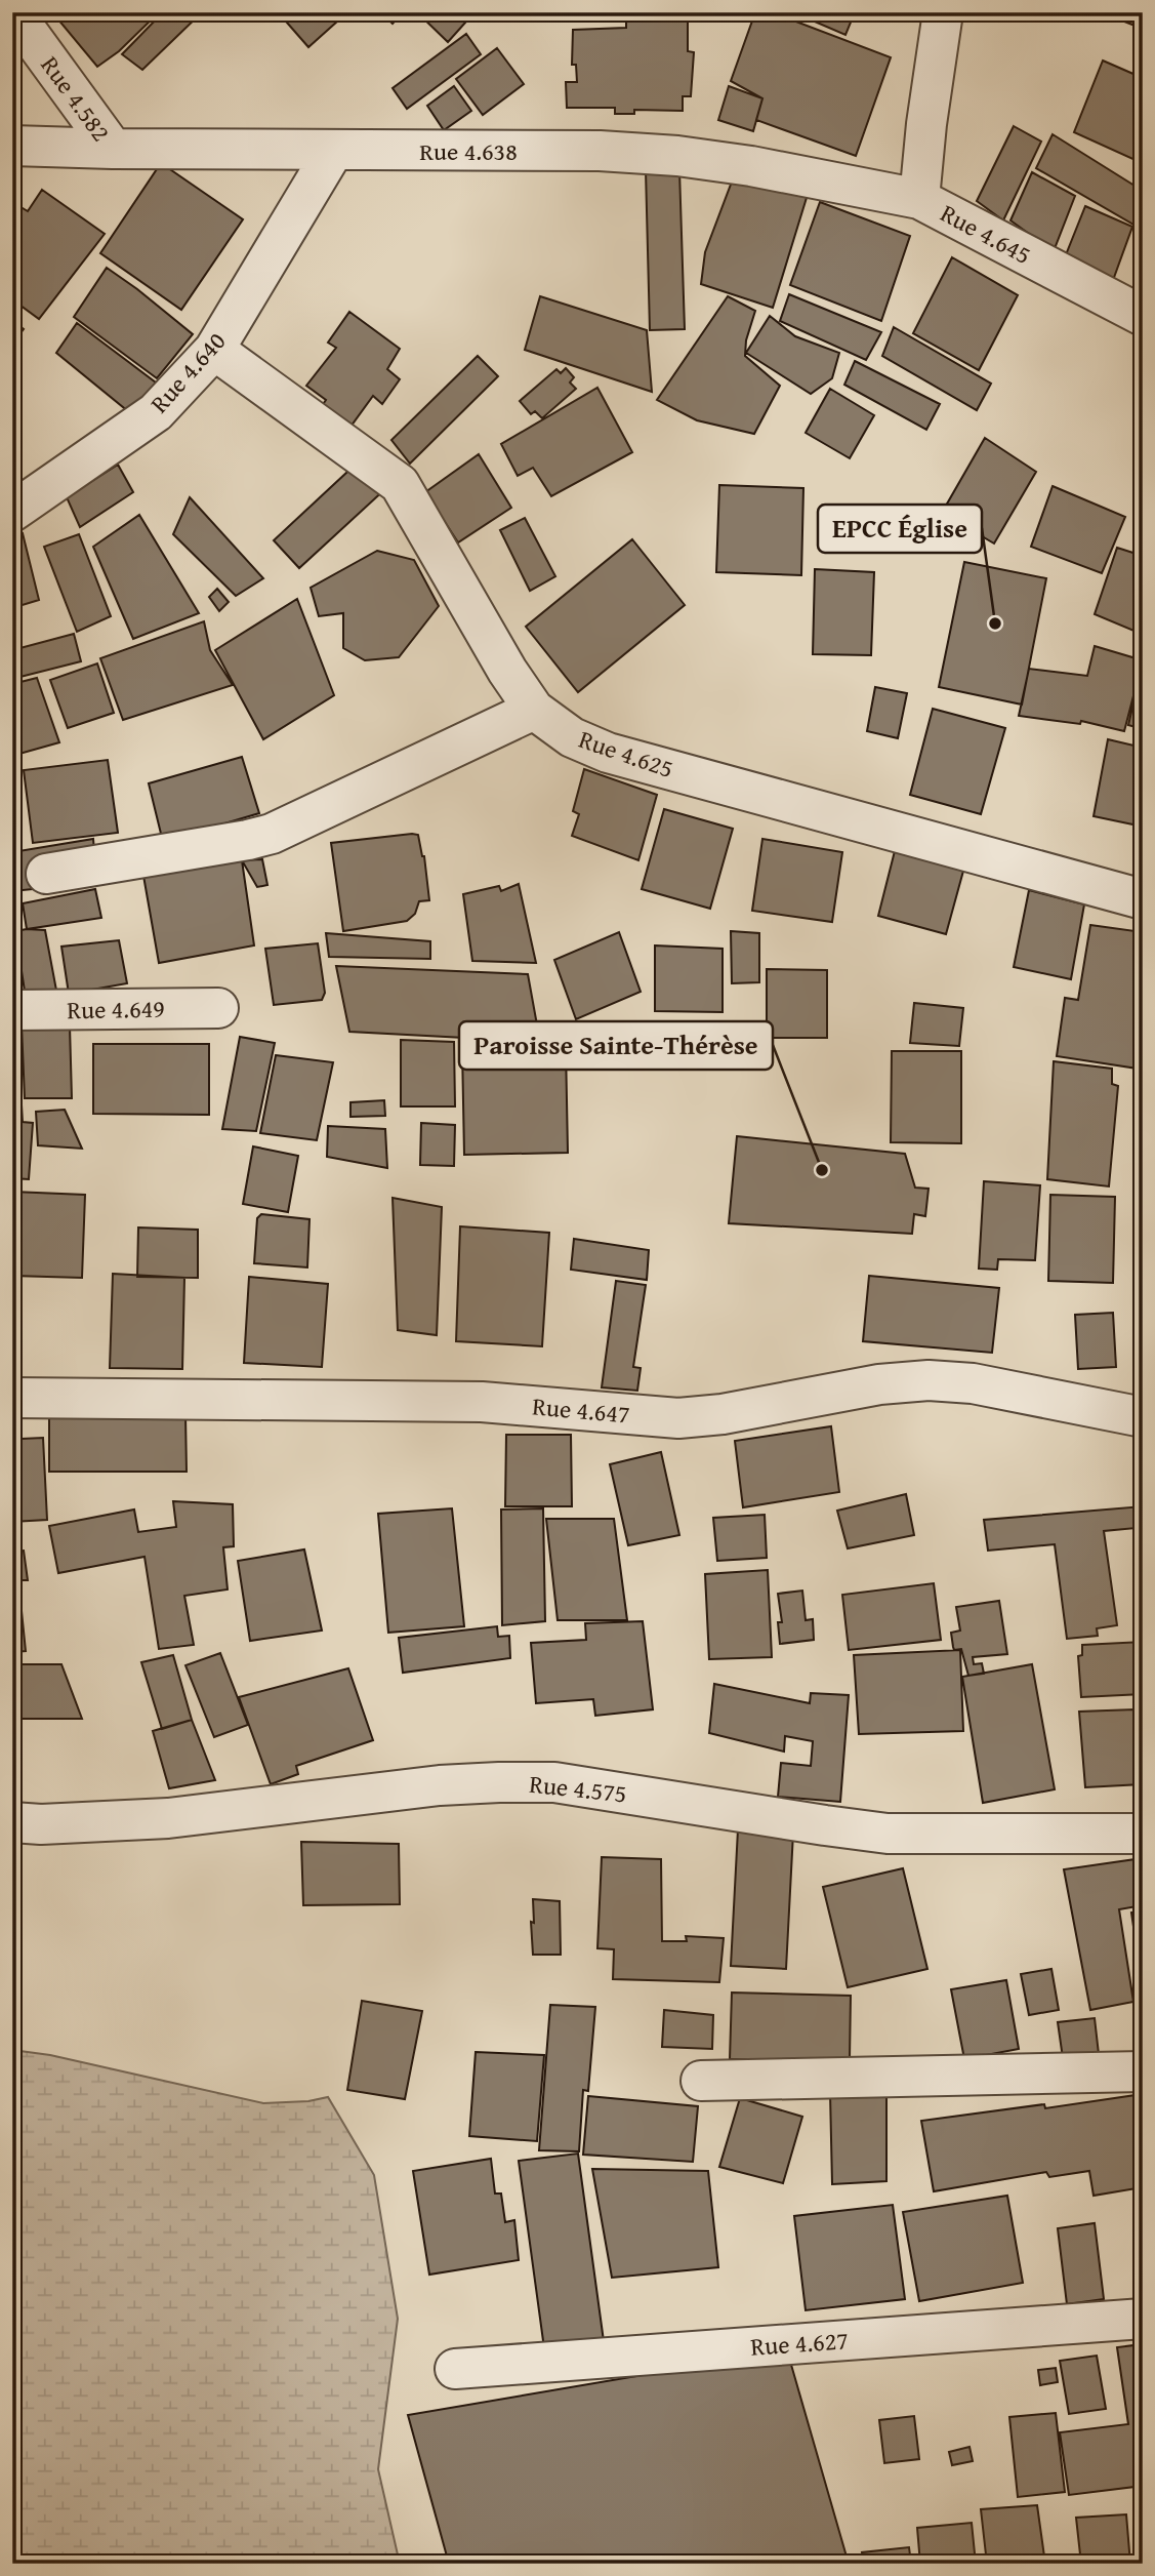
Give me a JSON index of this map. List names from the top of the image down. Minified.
{"streets":{"street":["Rue 4.582","Rue 4.638","Rue 4.645","Rue 4.640","Rue 4.625","Rue 4.649","Rue 4.647","Rue 4.575","Rue 4.627"]},"crossings":[["Rue 4.582","Rue 4.638"],["Rue 4.638","Rue 4.645"],["Rue 4.638","Rue 4.640"]],"places":["EPCC Église","Paroisse Sainte-Thérèse"]}
